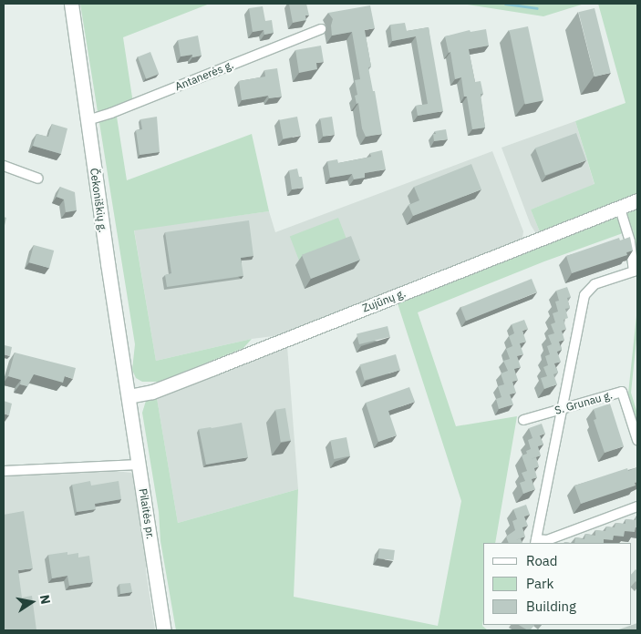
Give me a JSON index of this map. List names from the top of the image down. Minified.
{"streets":{"main road":["Čekoniškių g.","Zujūnų g.","Pilaitės pr."],"street":["Antanerės g.","S. Grunau g."]},"crossings":[["Antanerės g.","Čekoniškių g."],["Čekoniškių g.","Zujūnų g."],["Čekoniškių g.","Pilaitės pr."],["Zujūnų g.","Pilaitės pr."]],"legend":["Road","Park","Building"],"north":"right"}
